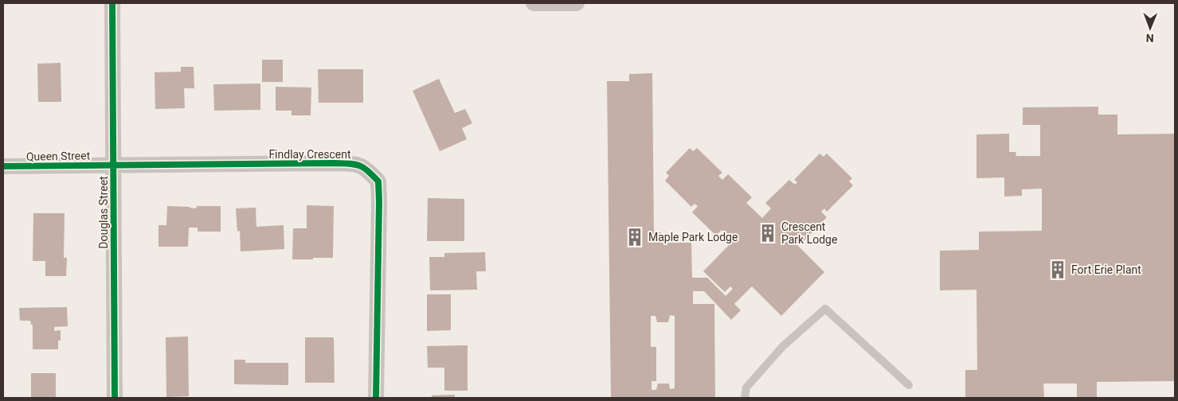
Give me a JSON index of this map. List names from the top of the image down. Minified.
{"streets":{"street":["Findlay Crescent","Queen Street","Douglas Street"]},"crossings":[["Findlay Crescent","Queen Street"],["Findlay Crescent","Douglas Street"],["Queen Street","Douglas Street"]],"places":{"building":["Crescent Park Lodge","Maple Park Lodge","Fort Erie Plant"]},"north":"bottom"}
